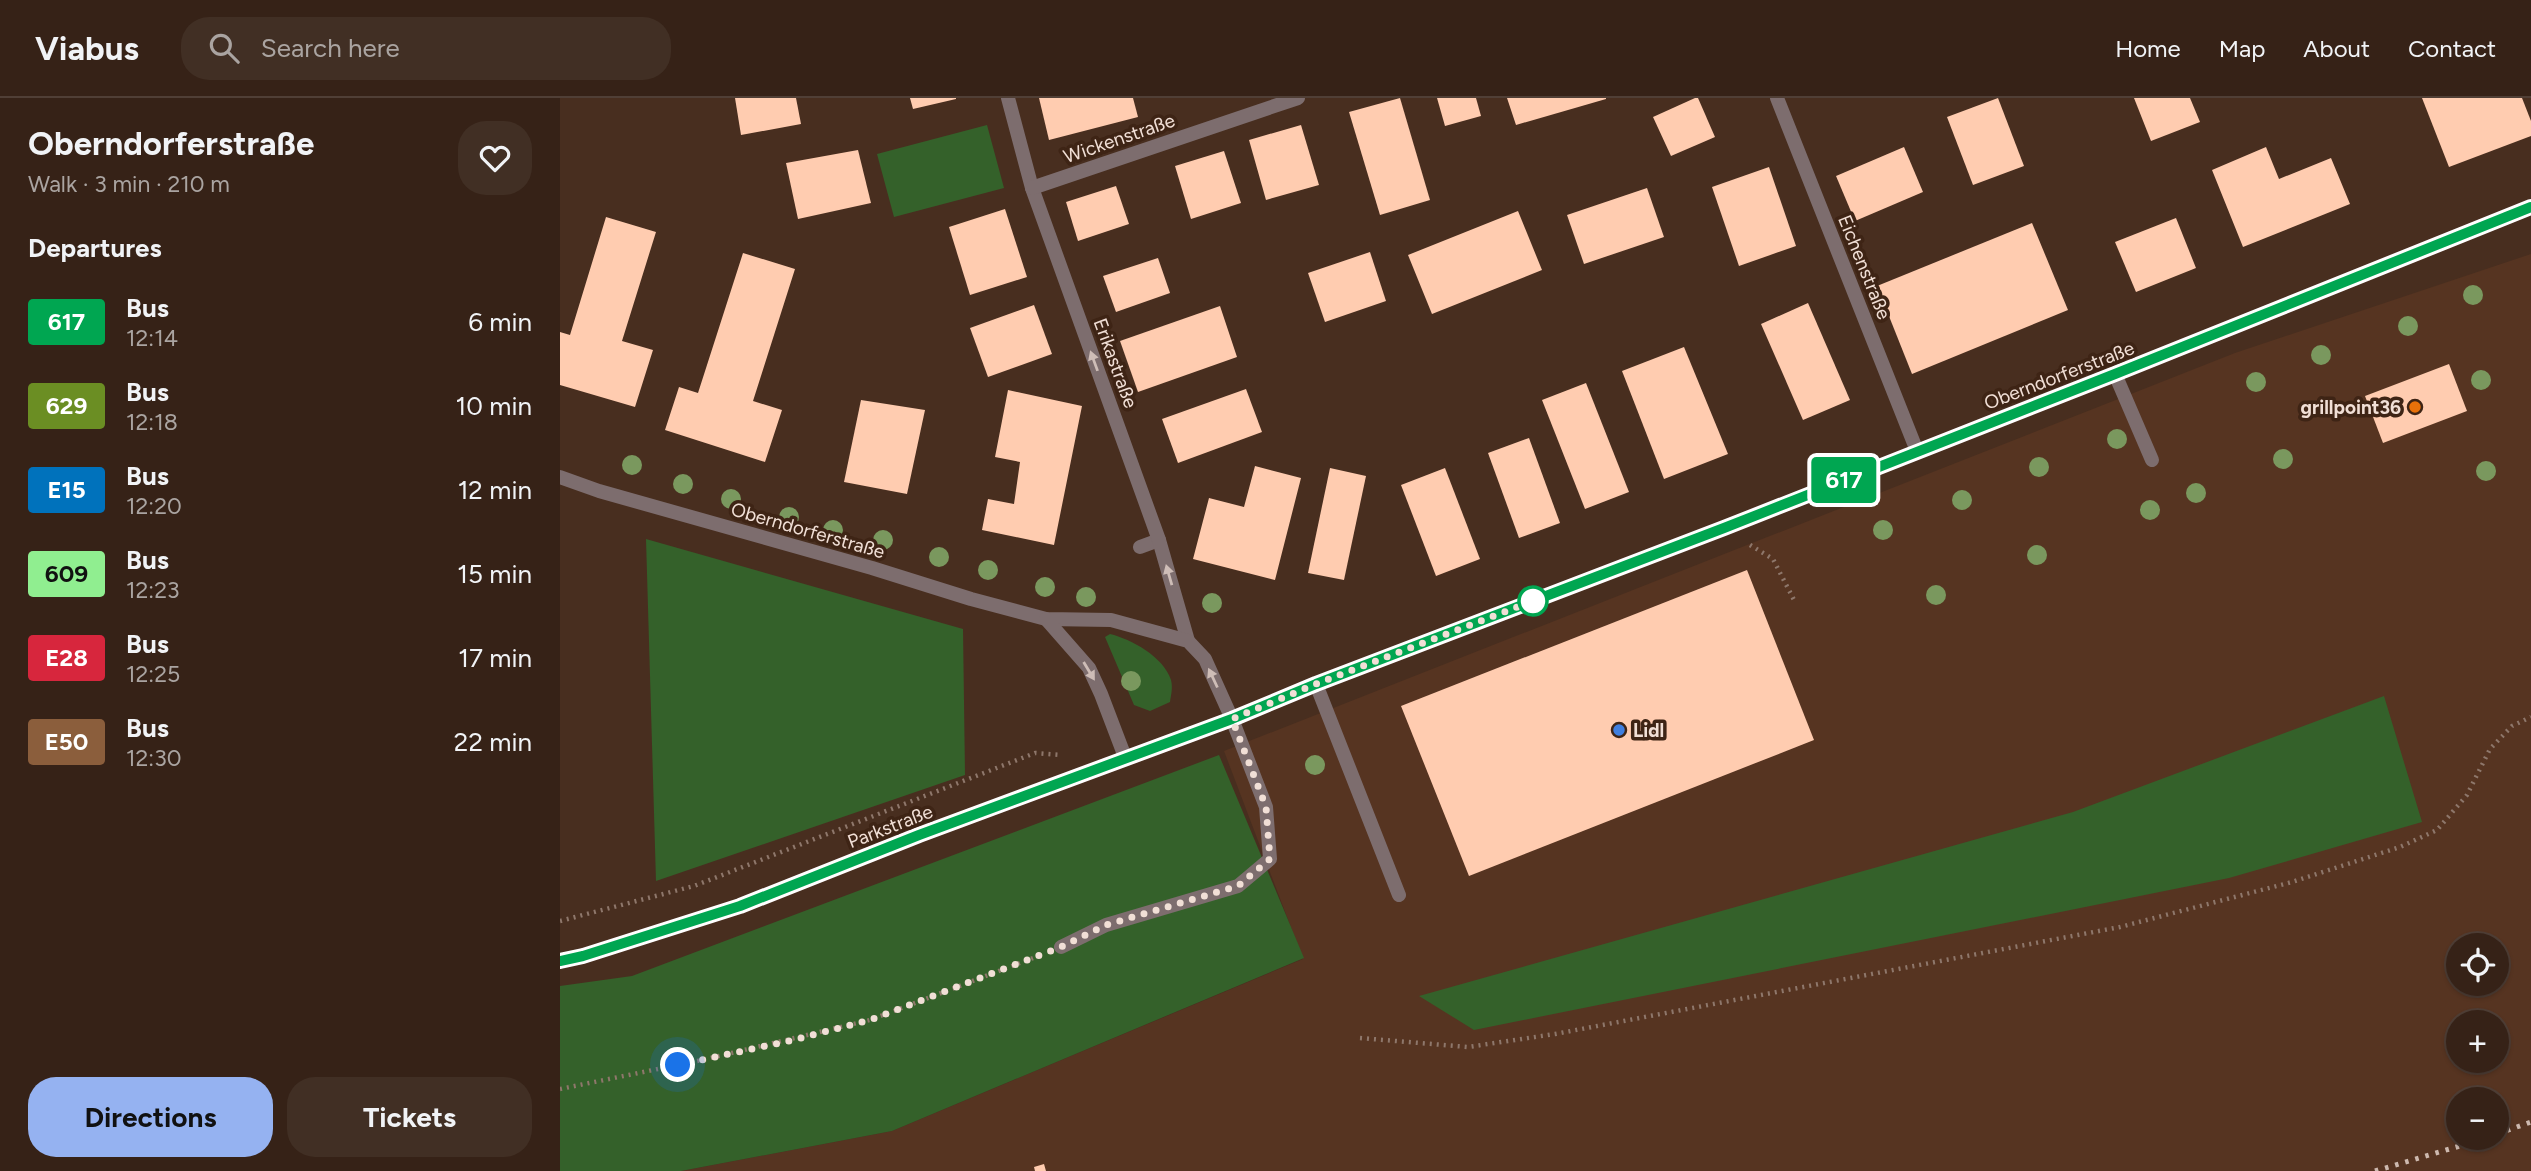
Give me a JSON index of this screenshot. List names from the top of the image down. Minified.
{"streets":{"main road":["Oberndorferstraße","Parkstraße"],"street":["Wickenstraße","Eichenstraße","Erikastraße"]},"crossings":[["Wickenstraße","Erikastraße"],["Eichenstraße","Oberndorferstraße"],["Erikastraße","Oberndorferstraße"],["Oberndorferstraße","Parkstraße"]],"one_way":["Erikastraße"],"places":["grillpoint36","Lidl"],"lines":["bus line 617"],"page":{"header":"Viabus","search":"Search here","nav":["Home","Map","About","Contact"],"heading":[["Oberndorferstraße","Walk · 3 min · 210 m"],"Departures"],"on_map":"617","list":[{"mark":"617","name":"Bus","note":"12:14","value":"6 min"},{"mark":"629","name":"Bus","note":"12:18","value":"10 min"},{"mark":"E15","name":"Bus","note":"12:20","value":"12 min"},{"mark":"609","name":"Bus","note":"12:23","value":"15 min"},{"mark":"E28","name":"Bus","note":"12:25","value":"17 min"},{"mark":"E50","name":"Bus","note":"12:30","value":"22 min"}],"map_buttons":["+","−"],"buttons":["Directions","Tickets"]}}
